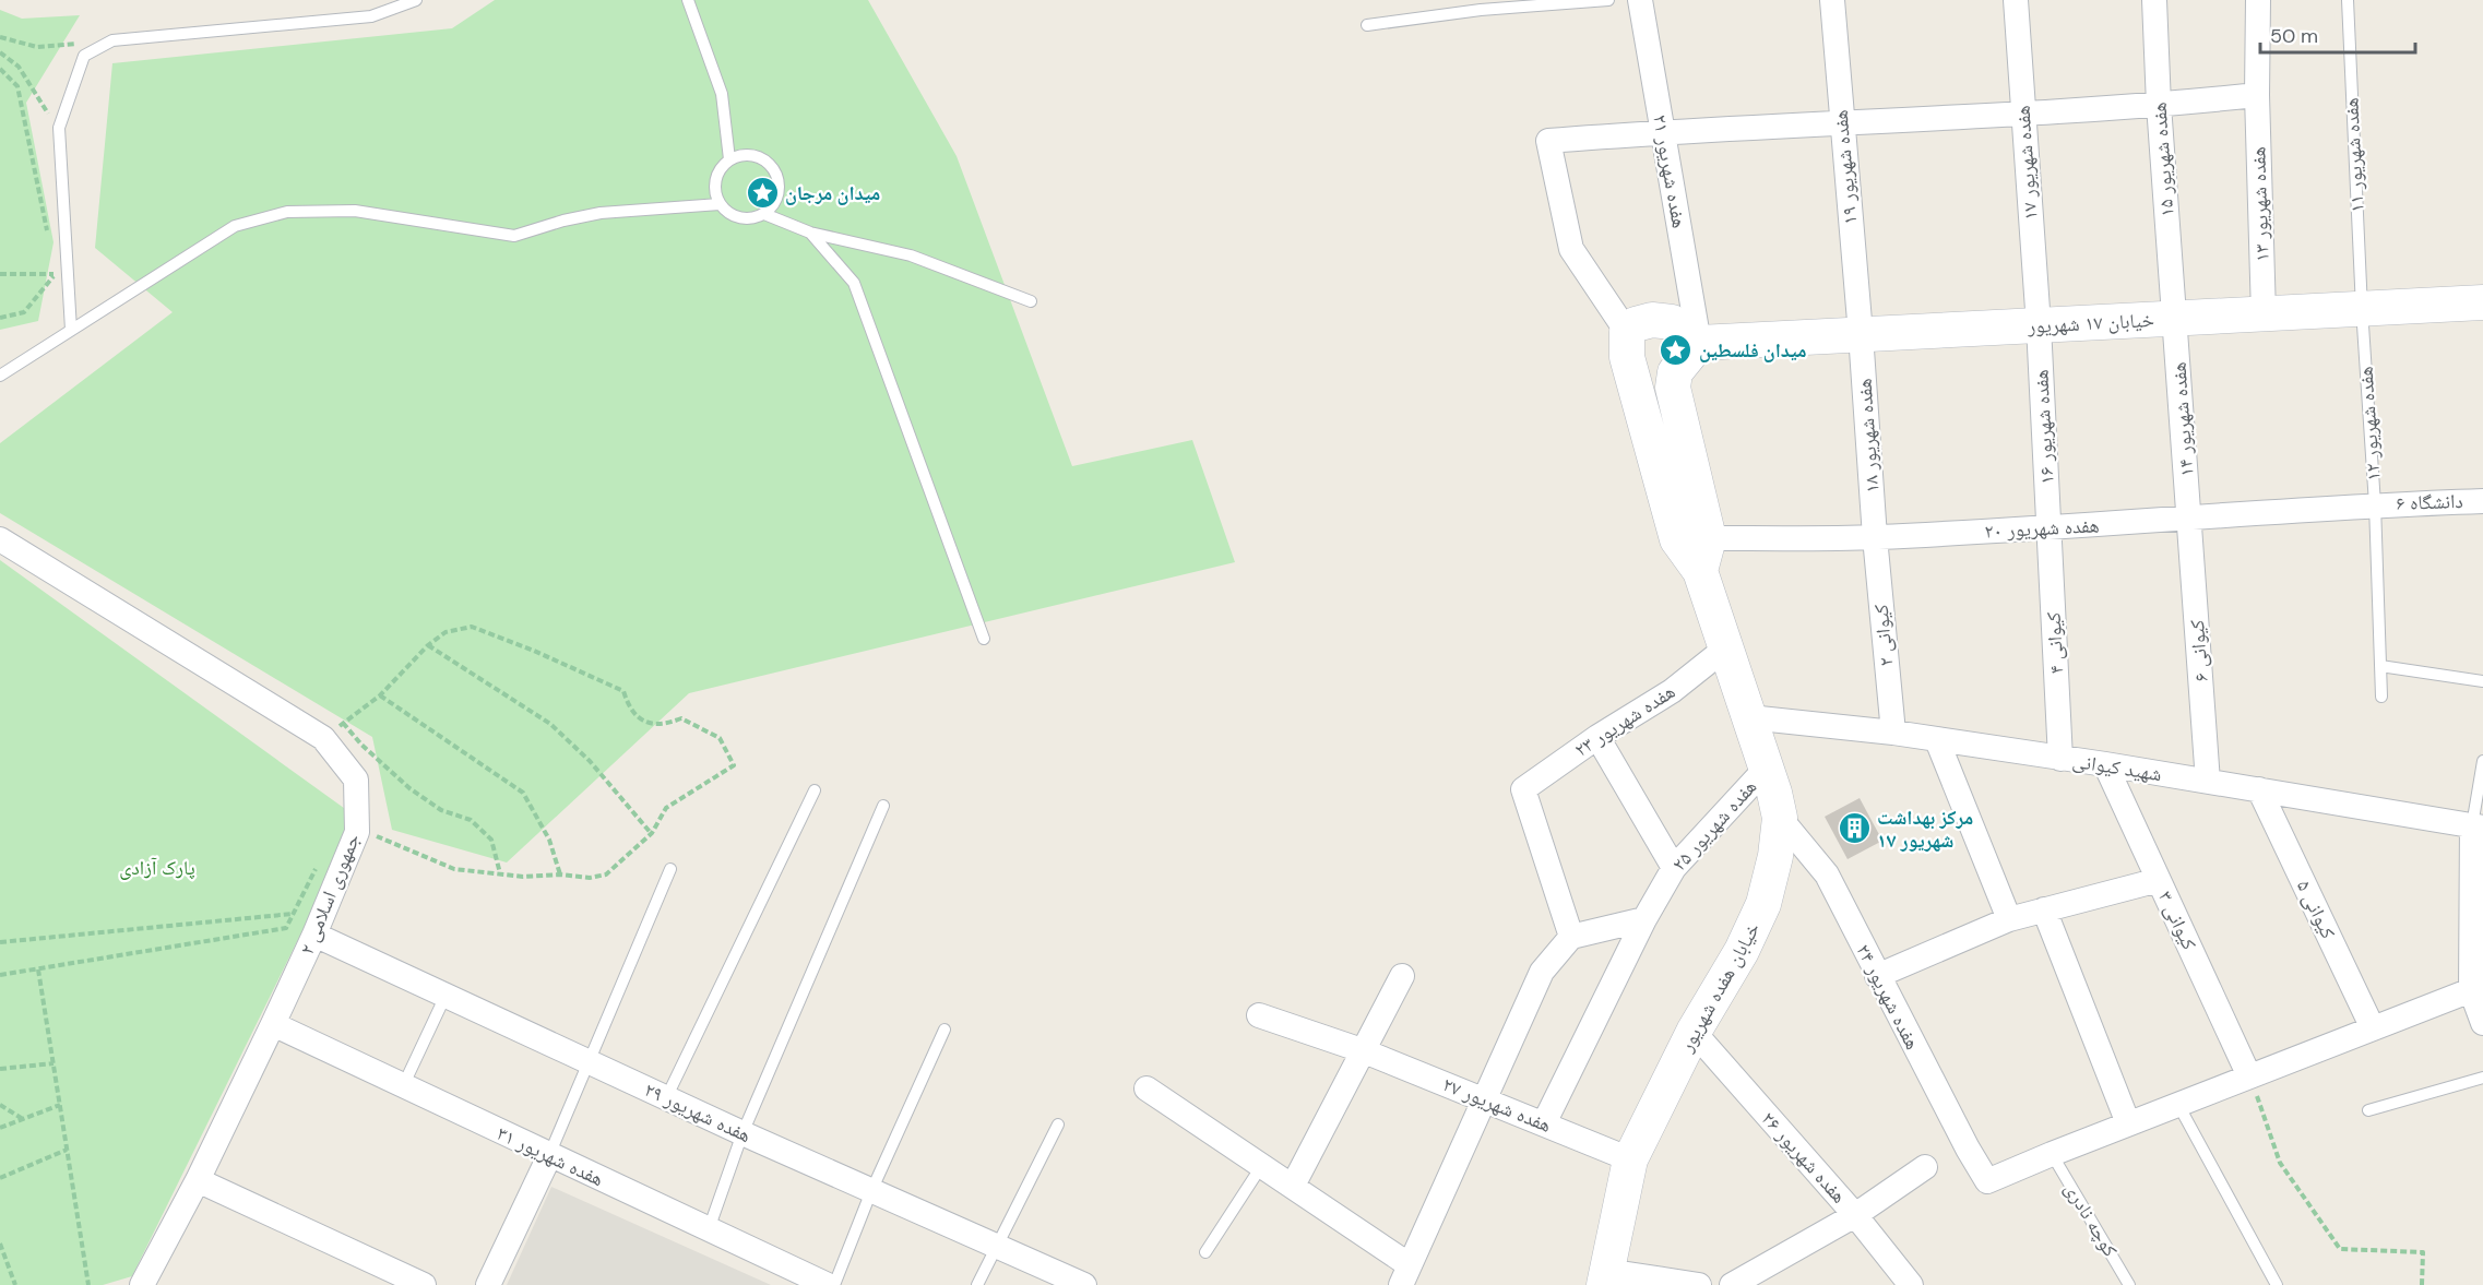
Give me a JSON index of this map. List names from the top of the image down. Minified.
{"streets":{"street":["هفده شهریور ۱۵","هفده شهریور ۱۷","هفده شهریور ۱۹","هفده شهریور ۲۱","هفده شهریور ۱۳","خیابان ۱۷ شهریور","هفده شهریور ۱۴","هفده شهریور ۱۶","هفده شهریور ۱۸","دانشگاه ۶","هفده شهریور ۲۰","کیوانی ۲","کیوانی ۴","کیوانی ۶","هفده شهریور ۲۳","شهید کیوانی","هفده شهریور ۲۵","جمهوری اسلامی ۲","کیوانی ۵","کیوانی ۳","خیابان هفده شهریور","هفده شهریور ۲۴","هفده شهریور ۲۷","هفده شهریور ۲۹","هفده شهریور ۳۱","هفده شهریور ۲۶"],"lane":["هفده شهریور ۱۱","هفده شهریور ۱۲","کوچه نادری"]},"crossings":[["هفده شهریور ۱۱","خیابان ۱۷ شهریور"],["هفده شهریور ۱۱","هفده شهریور ۱۲"],["هفده شهریور ۱۵","خیابان ۱۷ شهریور"],["هفده شهریور ۱۵","هفده شهریور ۱۴"],["هفده شهریور ۱۷","خیابان ۱۷ شهریور"],["هفده شهریور ۱۷","هفده شهریور ۱۶"],["هفده شهریور ۱۹","خیابان ۱۷ شهریور"],["هفده شهریور ۱۹","هفده شهریور ۱۸"],["هفده شهریور ۲۱","خیابان ۱۷ شهریور"],["هفده شهریور ۱۳","خیابان ۱۷ شهریور"],["خیابان ۱۷ شهریور","هفده شهریور ۱۴"],["خیابان ۱۷ شهریور","هفده شهریور ۱۲"],["خیابان ۱۷ شهریور","هفده شهریور ۱۶"],["خیابان ۱۷ شهریور","هفده شهریور ۱۸"],["هفده شهریور ۱۴","هفده شهریور ۲۰"],["هفده شهریور ۱۴","کیوانی ۶"],["هفده شهریور ۱۲","دانشگاه ۶"],["هفده شهریور ۱۲","هفده شهریور ۲۰"],["هفده شهریور ۱۶","هفده شهریور ۲۰"],["هفده شهریور ۱۶","کیوانی ۴"],["هفده شهریور ۱۸","هفده شهریور ۲۰"],["هفده شهریور ۱۸","کیوانی ۲"],["دانشگاه ۶","هفده شهریور ۲۰"],["هفده شهریور ۲۰","کیوانی ۲"],["هفده شهریور ۲۰","کیوانی ۴"],["هفده شهریور ۲۰","کیوانی ۶"],["کیوانی ۲","شهید کیوانی"],["کیوانی ۴","شهید کیوانی"],["کیوانی ۶","شهید کیوانی"],["هفده شهریور ۲۳","خیابان هفده شهریور"],["شهید کیوانی","کیوانی ۵"],["شهید کیوانی","کیوانی ۳"],["شهید کیوانی","خیابان هفده شهریور"],["هفده شهریور ۲۵","خیابان هفده شهریور"],["هفده شهریور ۲۵","هفده شهریور ۲۷"],["جمهوری اسلامی ۲","هفده شهریور ۲۹"],["جمهوری اسلامی ۲","هفده شهریور ۳۱"],["خیابان هفده شهریور","هفده شهریور ۲۴"],["خیابان هفده شهریور","هفده شهریور ۲۷"],["خیابان هفده شهریور","هفده شهریور ۲۶"],["هفده شهریور ۲۴","کوچه نادری"]],"parks":["پارک آزادی"],"places":{"place":["میدان مرجان","میدان فلسطین"],"building":["مرکز بهداشت ۱۷ شهریور"]},"scale_bar":"50 m"}
